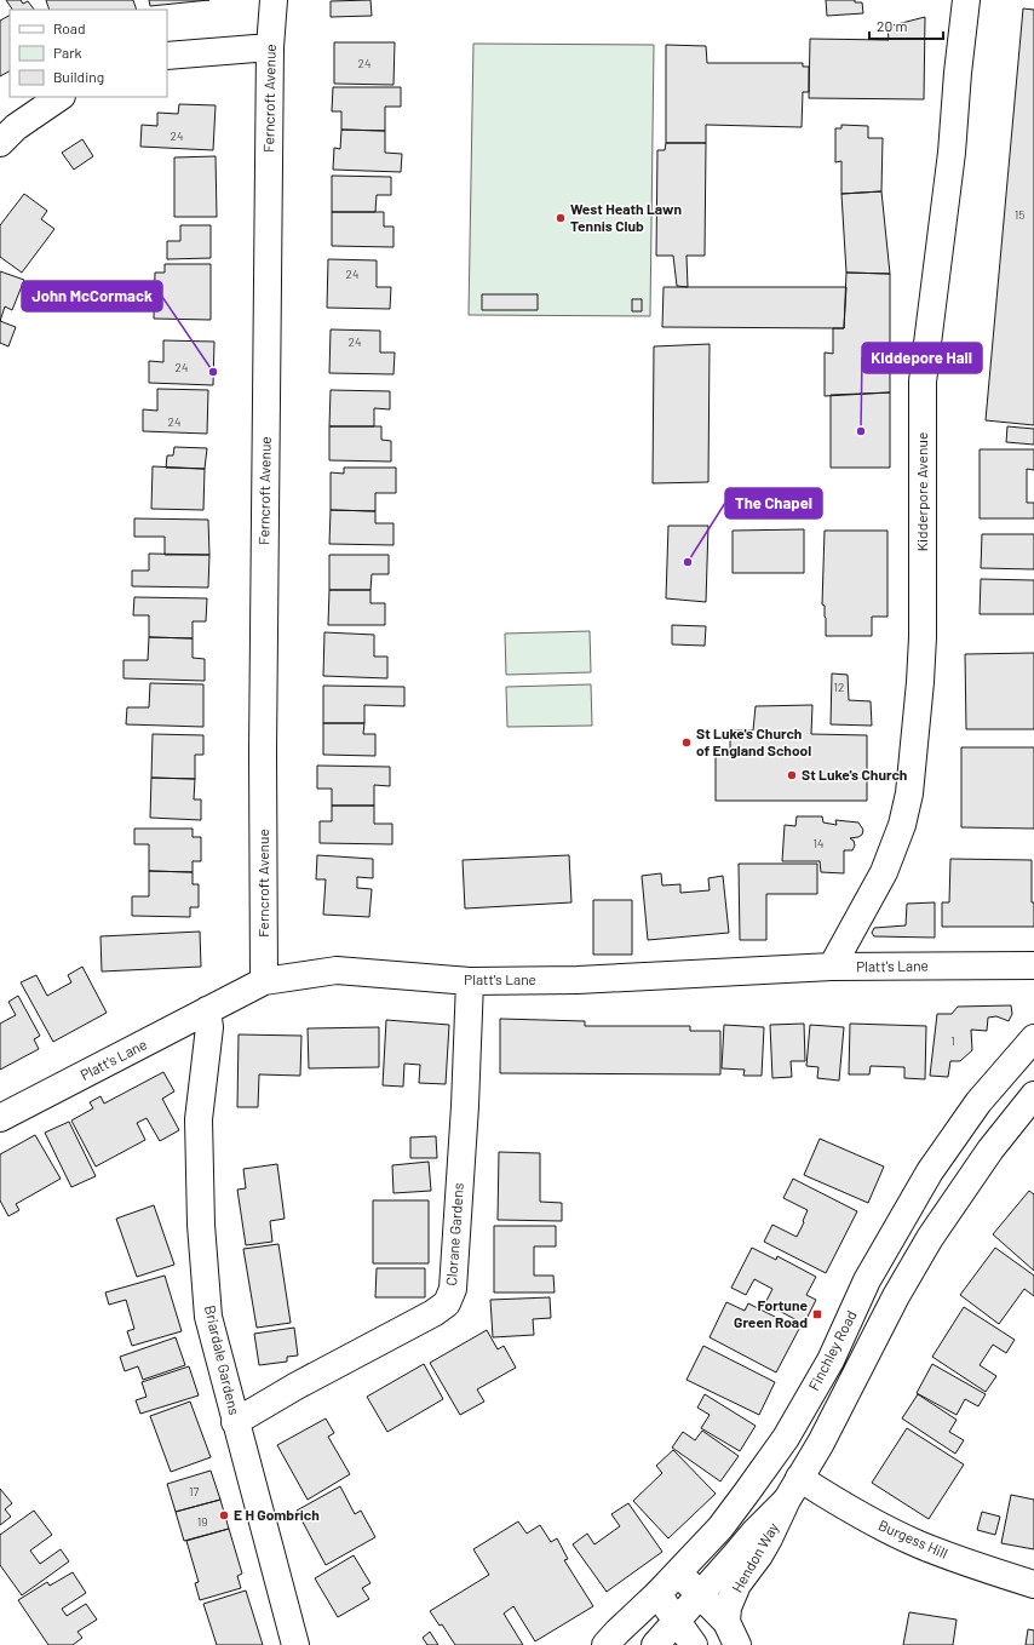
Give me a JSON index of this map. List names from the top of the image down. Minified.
{"streets":{"main road":["Ferncroft Avenue","Kidderpore Avenue","Platt's Lane","Clorane Gardens","Finchley Road","Briardale Gardens","Burgess Hill","Hendon Way"]},"crossings":[["Ferncroft Avenue","Platt's Lane"],["Kidderpore Avenue","Platt's Lane"],["Platt's Lane","Clorane Gardens"],["Platt's Lane","Briardale Gardens"],["Clorane Gardens","Briardale Gardens"],["Burgess Hill","Hendon Way"]],"places":{"other":["West Heath Lawn Tennis Club","John McCormack","Kiddepore Hall","The Chapel","St Luke's Church of England School","St Luke's Church","E H Gombrich"],"transit":["Fortune Green Road"]},"house_numbers":["24","24","15","24","24","24","24","12","14","1","17","19"],"legend":["Road","Park","Building"],"scale_bar":"20 m"}
